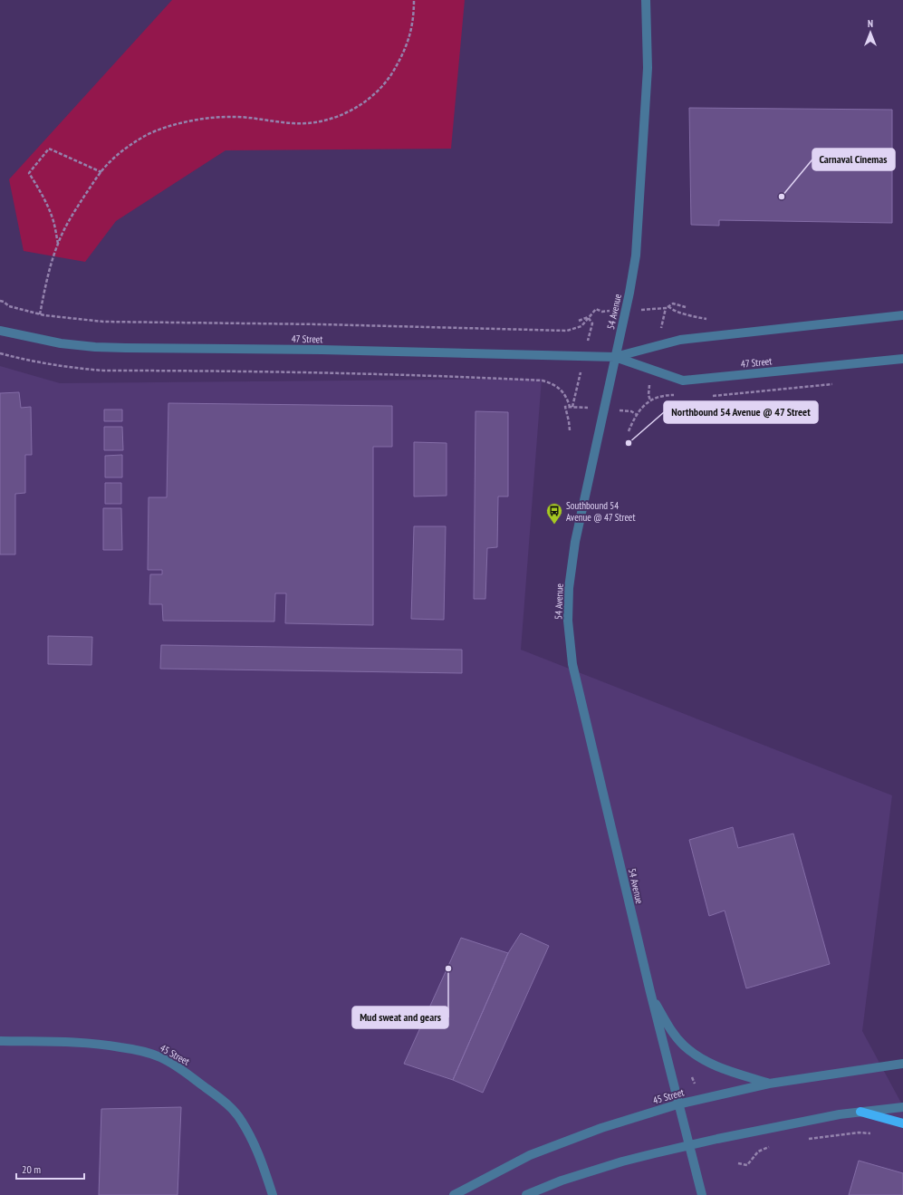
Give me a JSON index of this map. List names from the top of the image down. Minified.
{"streets":{"street":["54 Avenue","47 Street","45 Street"]},"crossings":[["54 Avenue","47 Street"],["54 Avenue","45 Street"]],"places":{"other":["Carnaval Cinemas","Northbound 54 Avenue @ 47 Street","Mud sweat and gears"],"bus stop":["Southbound 54 Avenue @ 47 Street"]},"scale_bar":"20 m","north":"top"}
